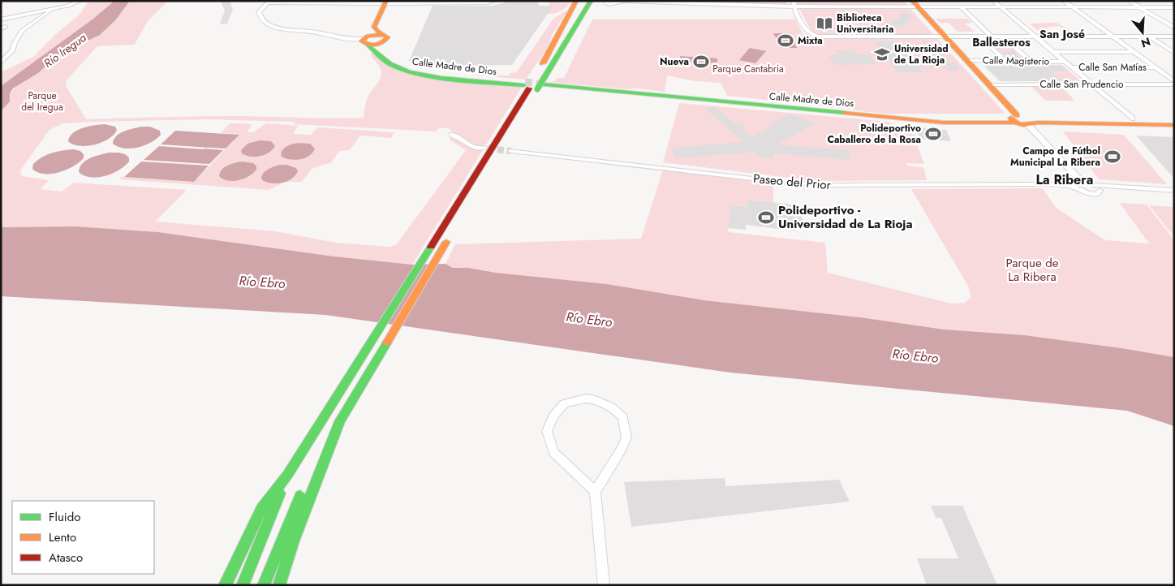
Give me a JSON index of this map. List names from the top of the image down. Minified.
{"streets":{"main road":["Calle Madre de Dios"],"street":["Calle Magisterio","Calle San Matías","Calle San Prudencio","Paseo del Prior"]},"districts":["San José","Ballesteros","La Ribera"],"water":["Río Iregua","Río Ebro"],"parks":["Parque Cantabria","Parque del Iregua","Parque de La Ribera"],"places":{"library":["Biblioteca Universitaria"],"sports":["Mixta","Nueva","Polideportivo Caballero de la Rosa","Campo de Fútbol Municipal La Ribera","Polideportivo - Universidad de La Rioja"],"school or university":["Universidad de La Rioja"]},"legend":["Fluido","Lento","Atasco"],"north":"bottom"}
